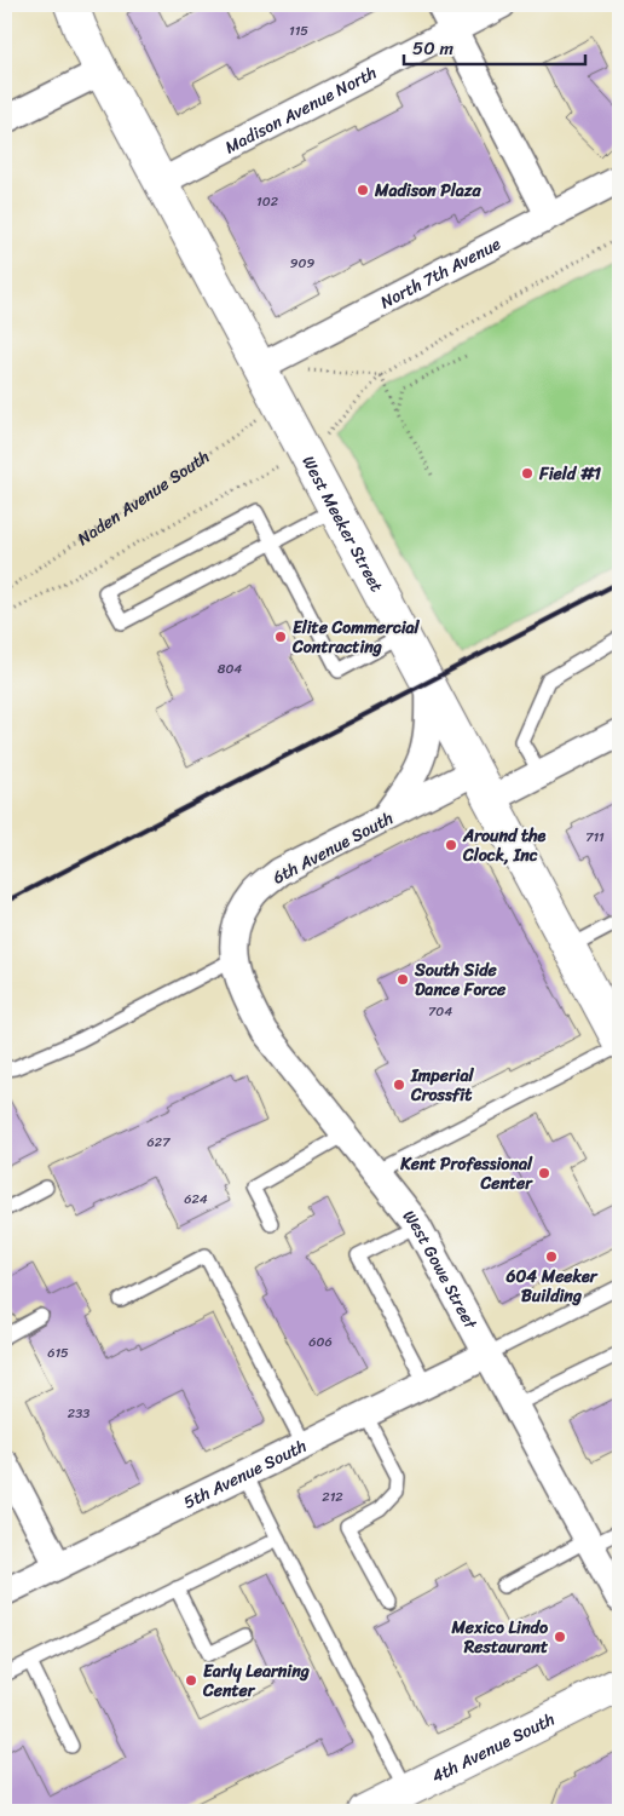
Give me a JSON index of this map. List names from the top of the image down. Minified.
{"streets":{"street":["Madison Avenue North","North 7th Avenue","West Meeker Street","6th Avenue South","West Gowe Street","5th Avenue South","4th Avenue South"],"path":["Naden Avenue South"]},"crossings":[["Madison Avenue North","West Meeker Street"],["North 7th Avenue","West Meeker Street"],["Naden Avenue South","West Meeker Street"],["West Meeker Street","6th Avenue South"],["6th Avenue South","West Gowe Street"],["West Gowe Street","5th Avenue South"]],"places":["Madison Plaza","Field #1","Elite Commercial Contracting","Around the Clock, Inc","South Side Dance Force","Imperial Crossfit","Kent Professional Center","604 Meeker Building","Mexico Lindo Restaurant","Early Learning Center"],"house_numbers":["115","102","909","804","711","704","627","624","606","615","233","212"],"scale_bar":"50 m"}
